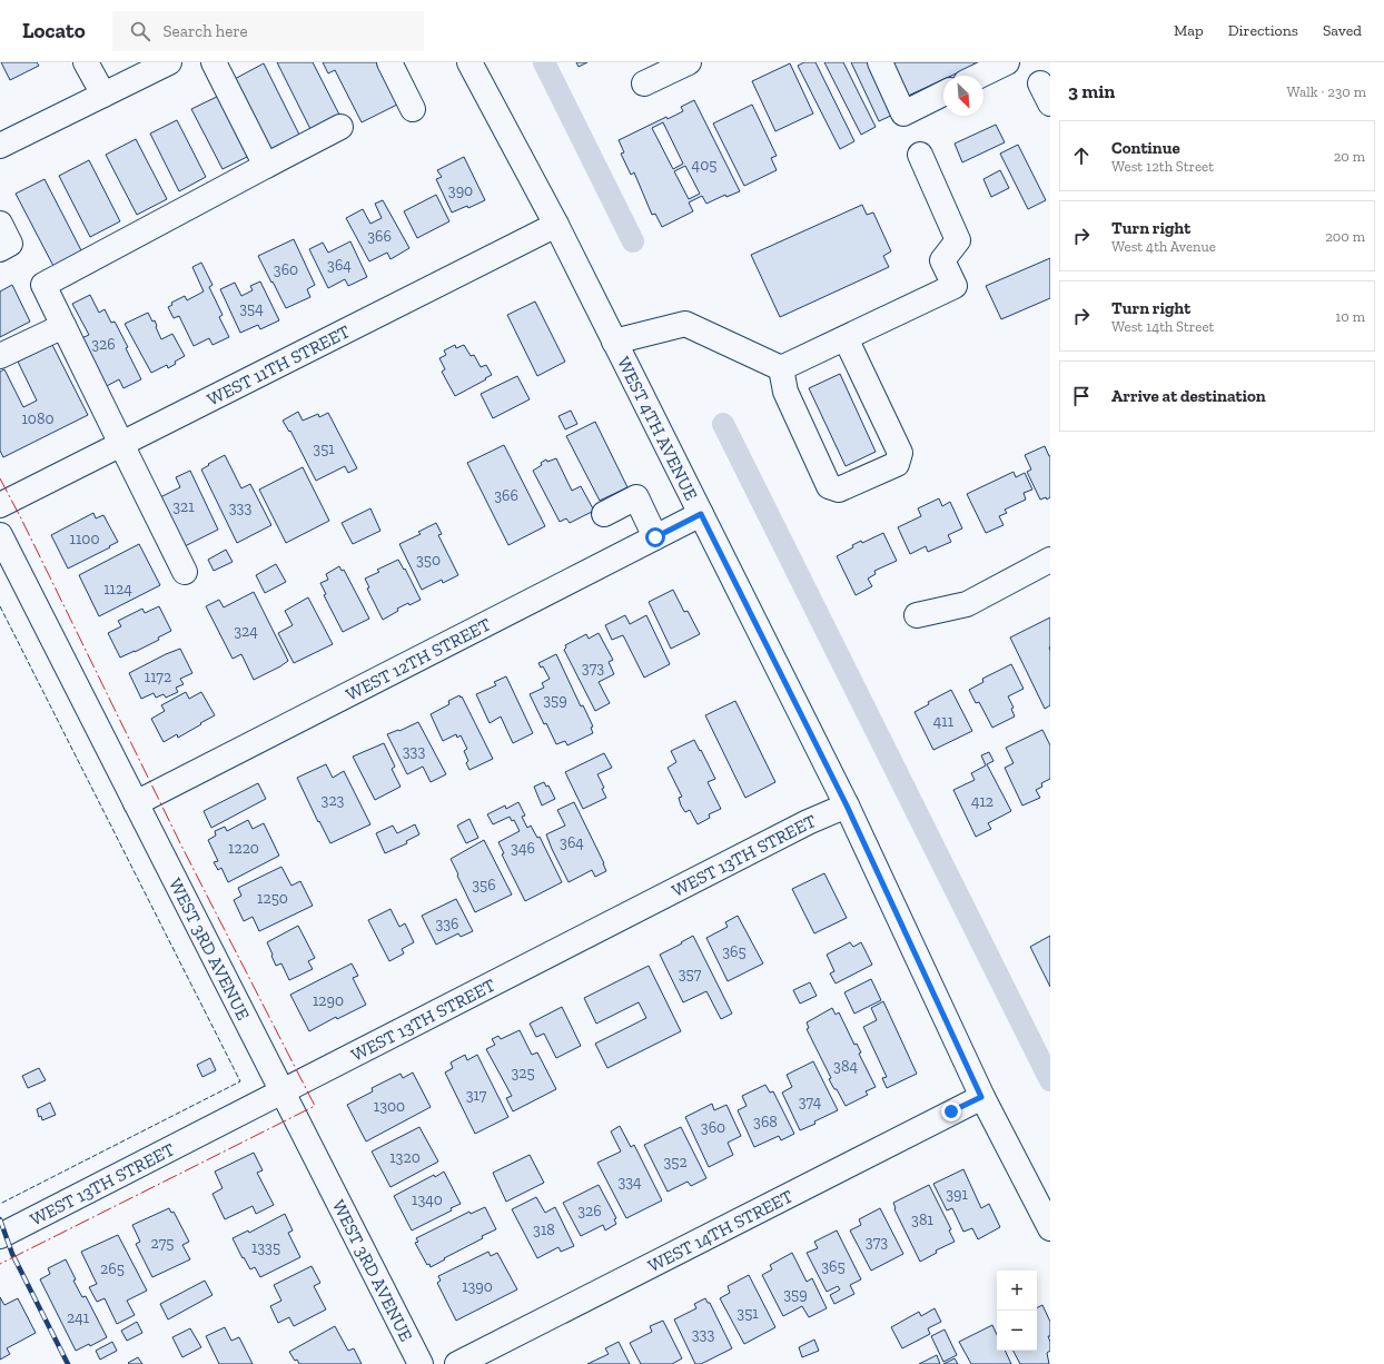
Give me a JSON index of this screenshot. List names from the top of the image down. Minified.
{"streets":{"street":["WEST 11TH STREET","WEST 4TH AVENUE","WEST 12TH STREET","WEST 13TH STREET","WEST 3RD AVENUE","WEST 14TH STREET"]},"crossings":[["WEST 11TH STREET","WEST 4TH AVENUE"],["WEST 4TH AVENUE","WEST 12TH STREET"],["WEST 4TH AVENUE","WEST 13TH STREET"],["WEST 4TH AVENUE","WEST 14TH STREET"],["WEST 12TH STREET","WEST 3RD AVENUE"],["WEST 13TH STREET","WEST 3RD AVENUE"]],"house_numbers":["405","390","366","364","360","354","326","1080","351","366","321","333","1100","350","1124","324","373","1172","359","411","333","323","412","364","1220","346","356","1250","336","365","357","1290","384","325","317","374","1300","368","360","1320","352","334","391","1340","326","381","318","373","275","1335","365","265","1390","359","351","241","333"],"north":"bottom right","page":{"header":"Locato","search":"Search here","nav":["Map","Directions","Saved"],"heading":["3 min","Walk · 230 m"],"list":[["Continue","West 12th Street","20 m"],["Turn right","West 4th Avenue","200 m"],["Turn right","West 14th Street","10 m"],"Arrive at destination"],"map_buttons":["+","−"]}}
